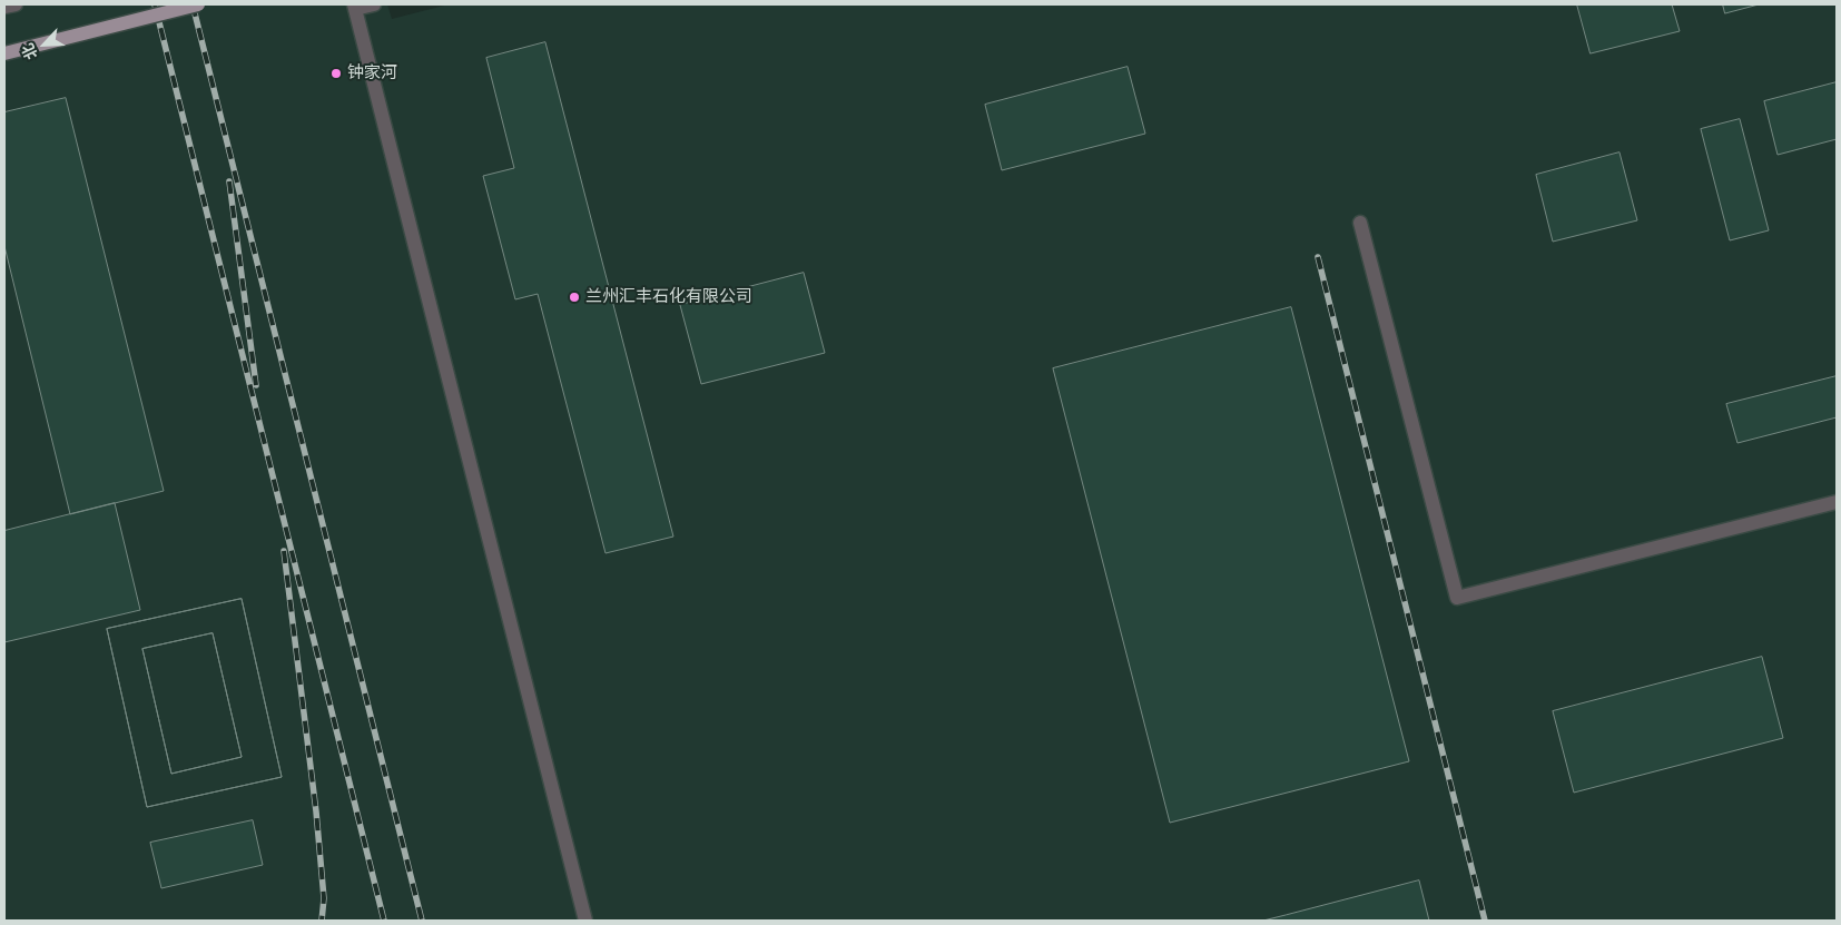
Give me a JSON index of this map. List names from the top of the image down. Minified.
{"places":["钟家河","兰州汇丰石化有限公司"],"north":"bottom left"}
